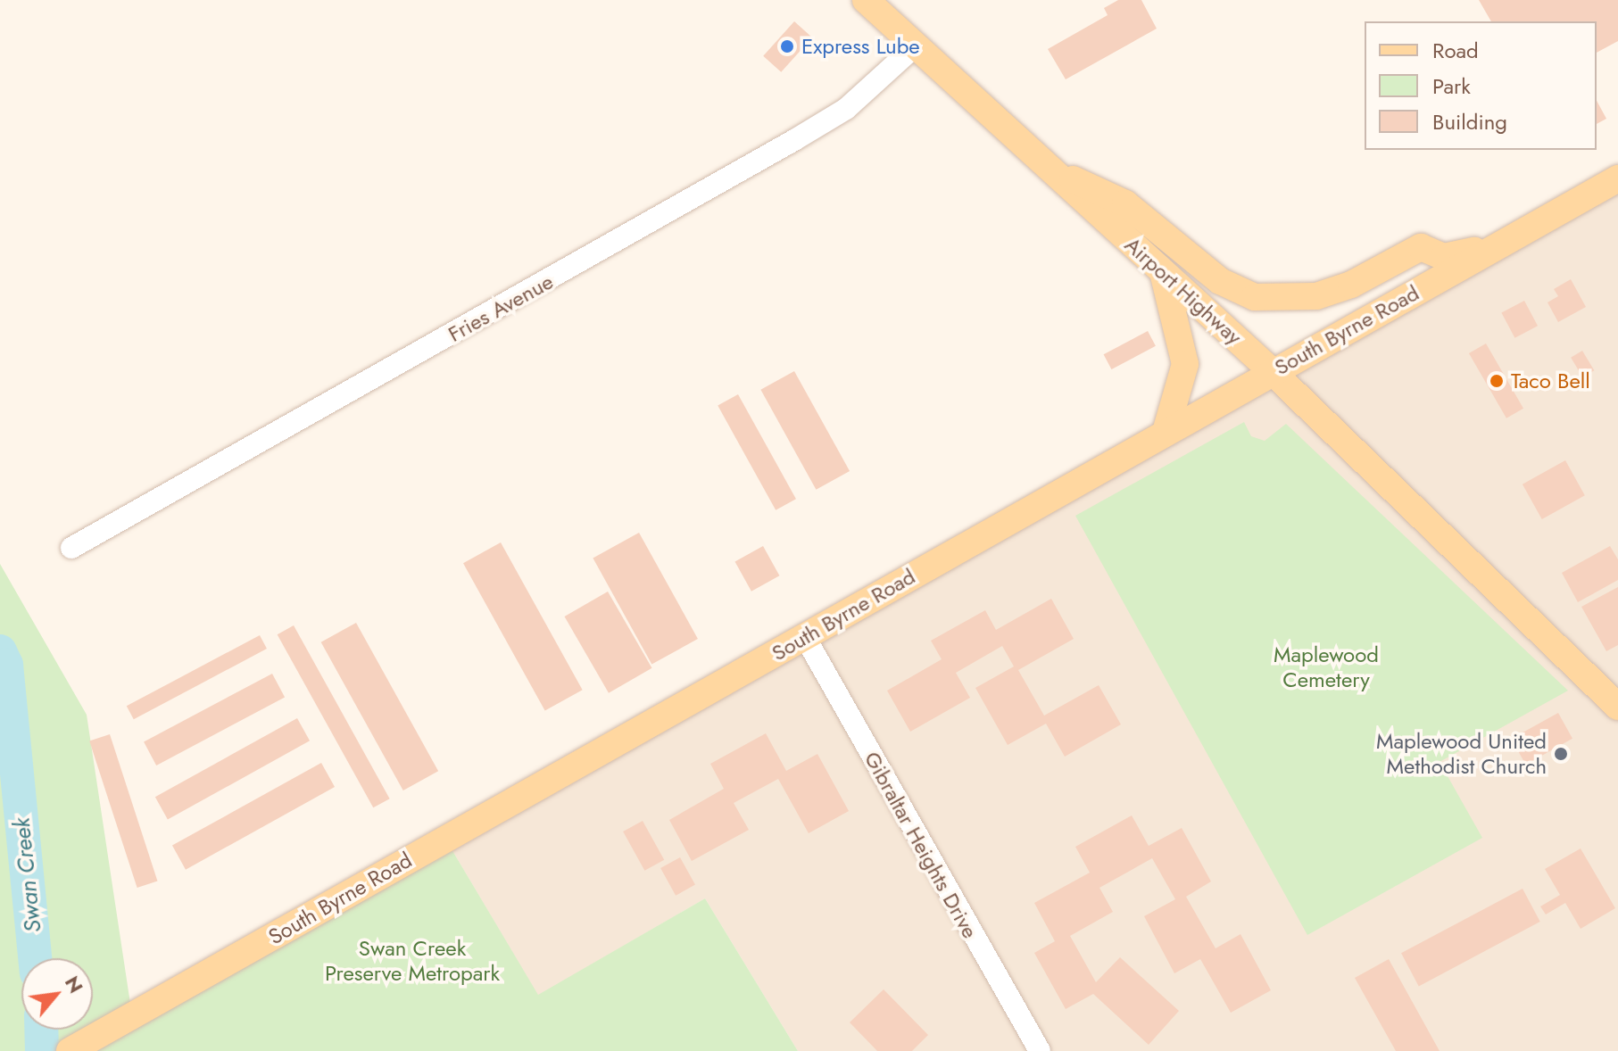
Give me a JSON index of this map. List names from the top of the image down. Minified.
{"streets":{"main road":["Airport Highway","South Byrne Road"],"street":["Fries Avenue","Gibraltar Heights Drive"]},"crossings":[["Airport Highway","Fries Avenue"],["Airport Highway","South Byrne Road"],["South Byrne Road","Gibraltar Heights Drive"]],"water":["Swan Creek"],"parks":["Maplewood Cemetery","Swan Creek Preserve Metropark"],"places":["Express Lube","Taco Bell","Maplewood United Methodist Church"],"legend":["Road","Park","Building"],"north":"top right"}
